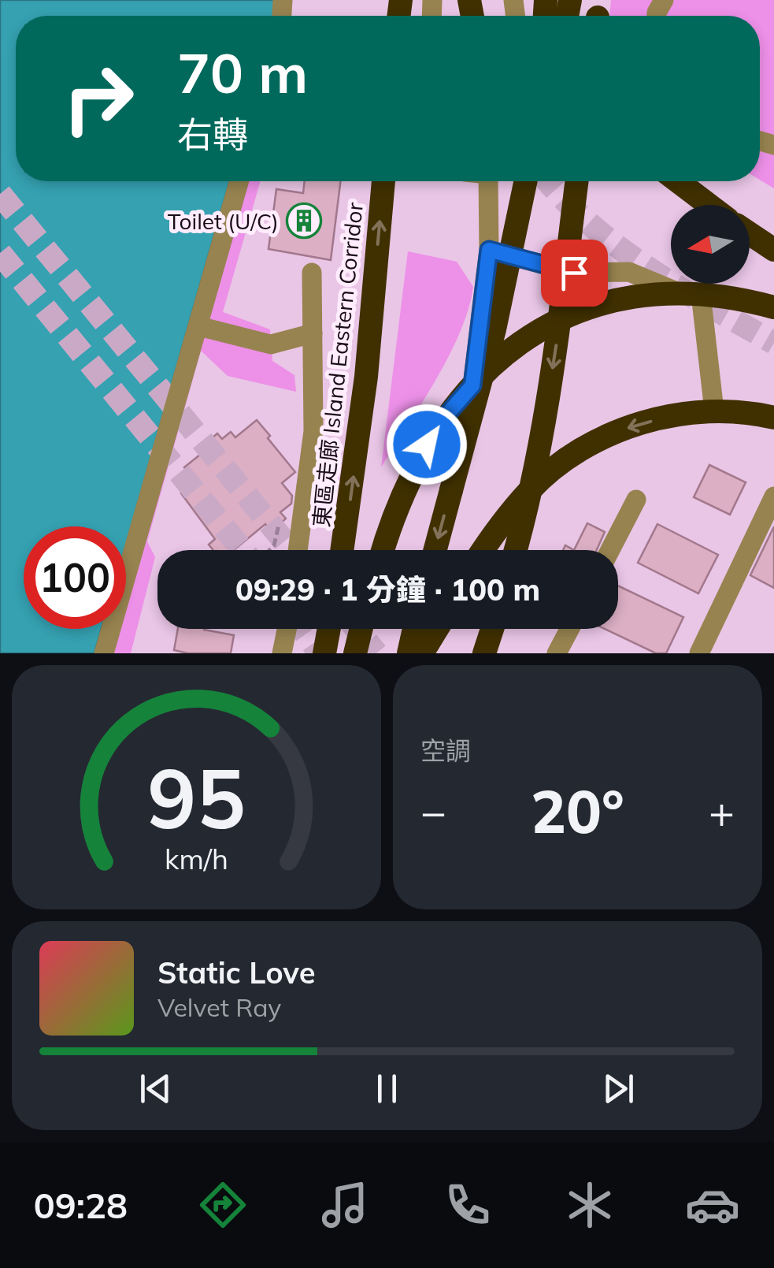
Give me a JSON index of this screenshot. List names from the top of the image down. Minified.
{"streets":{"highway":["東區走廊 Island Eastern Corridor"]},"places":{"building":["Toilet (U/C)"]},"north":"left","page":{"turn":["70 m","右轉"],"limit":"100","trip":"09:29 · 1 分鐘 · 100 m","tile":"空調","heat":["−","20°","+"],"song":["Static Love","Velvet Ray"],"tabs":"09:28","gauge":["95","km/h"]}}
